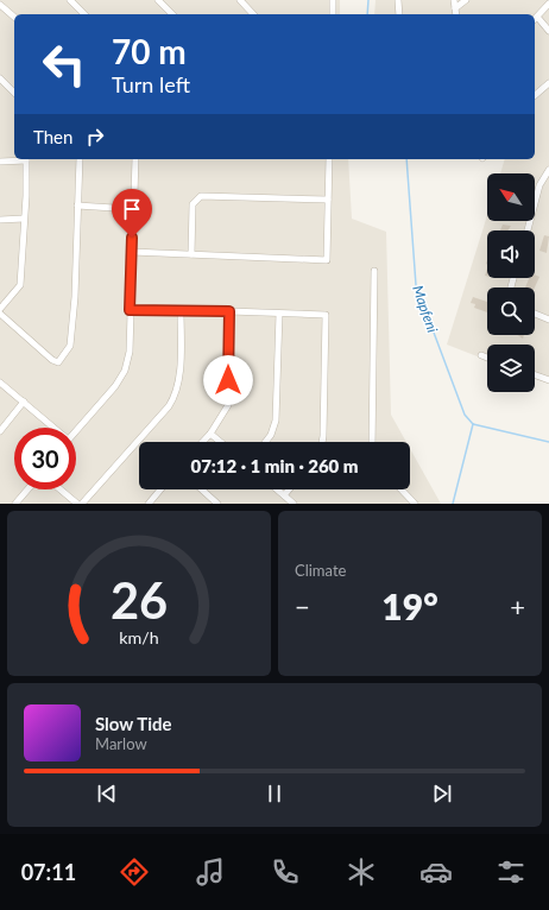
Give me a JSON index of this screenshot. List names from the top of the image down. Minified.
{"water":["Mapfeni"],"north":"top left","page":{"turn":["70 m","Turn left"],"then":"Then","limit":"30","trip":"07:12 · 1 min · 260 m","tile":"Climate","heat":["−","19°","+"],"song":["Slow Tide","Marlow"],"tabs":"07:11","gauge":["26","km/h"]}}
